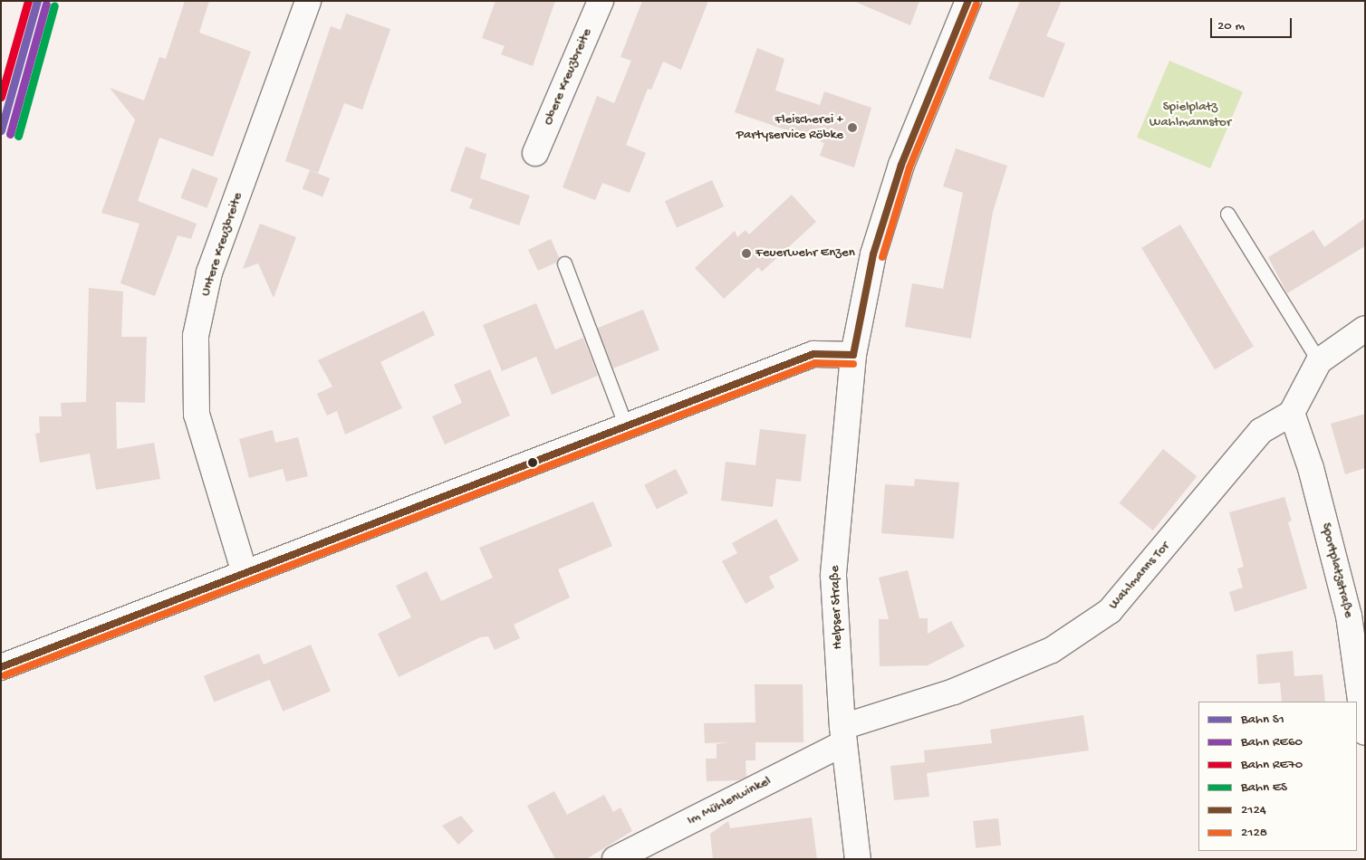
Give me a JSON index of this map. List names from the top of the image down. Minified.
{"streets":{"street":["Obere Kreuzbreite","Untere Kreuzbreite","Sportplatzstraße","Wahlmanns Tor","Helpser Straße","Im Mühlenwinkel"]},"crossings":[["Sportplatzstraße","Wahlmanns Tor"],["Wahlmanns Tor","Helpser Straße"],["Wahlmanns Tor","Im Mühlenwinkel"],["Helpser Straße","Im Mühlenwinkel"]],"parks":["Spielplatz Wahlmannstor"],"places":["Fleischerei + Partyservice Röbke","Feuerwehr Enzen"],"lines":["rail line S1","rail line RE70","transit line 2124","rail line RE60","transit line 2128","rail line ES"],"legend":["Bahn S1","Bahn RE60","Bahn RE70","Bahn ES","2124","2128"],"scale_bar":"20 m"}
